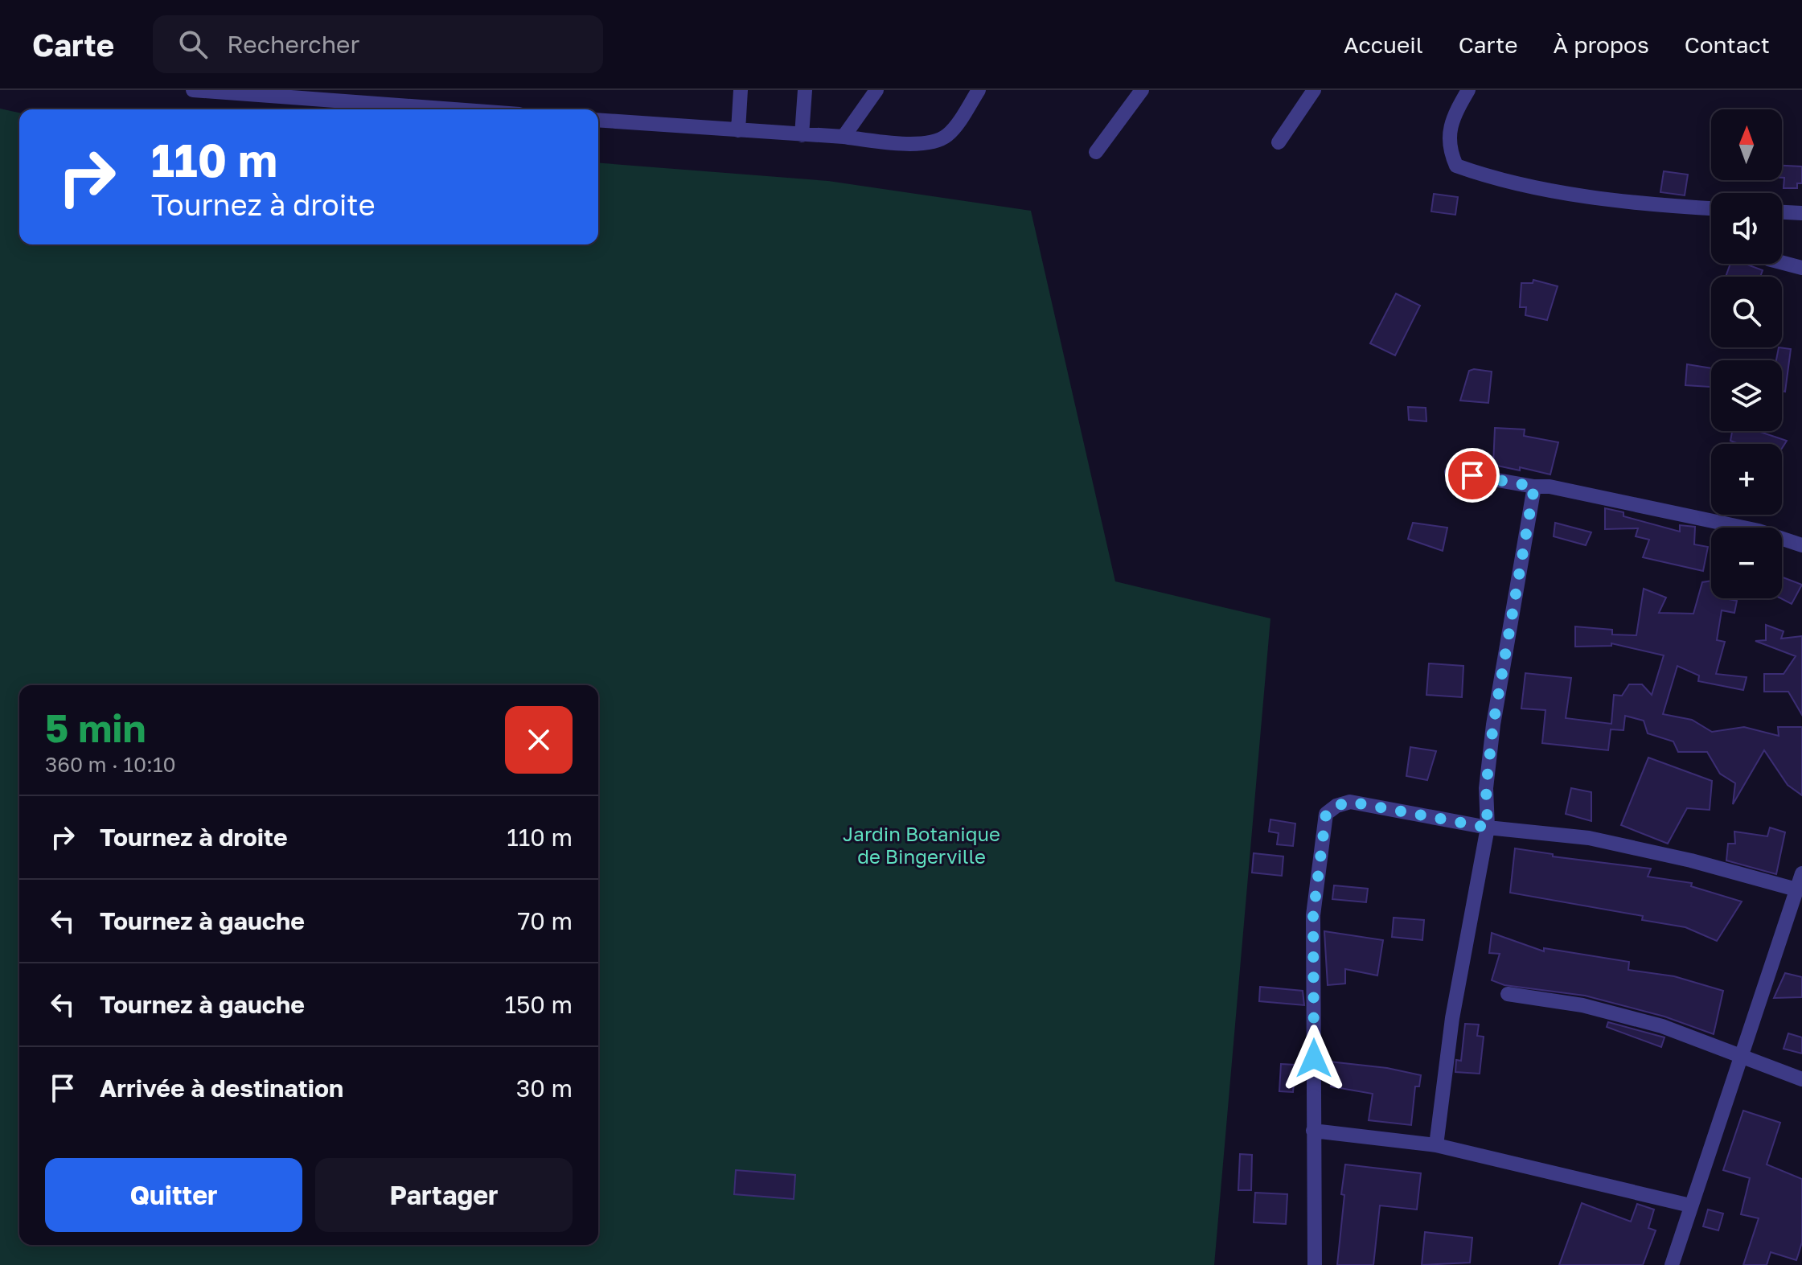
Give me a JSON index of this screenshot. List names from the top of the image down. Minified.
{"parks":["Jardin Botanique de Bingerville"],"north":"top","page":{"header":"Carte","search":"Rechercher","nav":["Accueil","Carte","À propos","Contact"],"map_buttons":["+","−"],"turn":["110 m","Tournez à droite"],"heading":["5 min","360 m · 10:10"],"list":[{"name":"Tournez à droite","value":"110 m"},{"name":"Tournez à gauche","value":"70 m"},{"name":"Tournez à gauche","value":"150 m"},{"name":"Arrivée à destination","value":"30 m"}],"buttons":["Quitter","Partager"]}}
